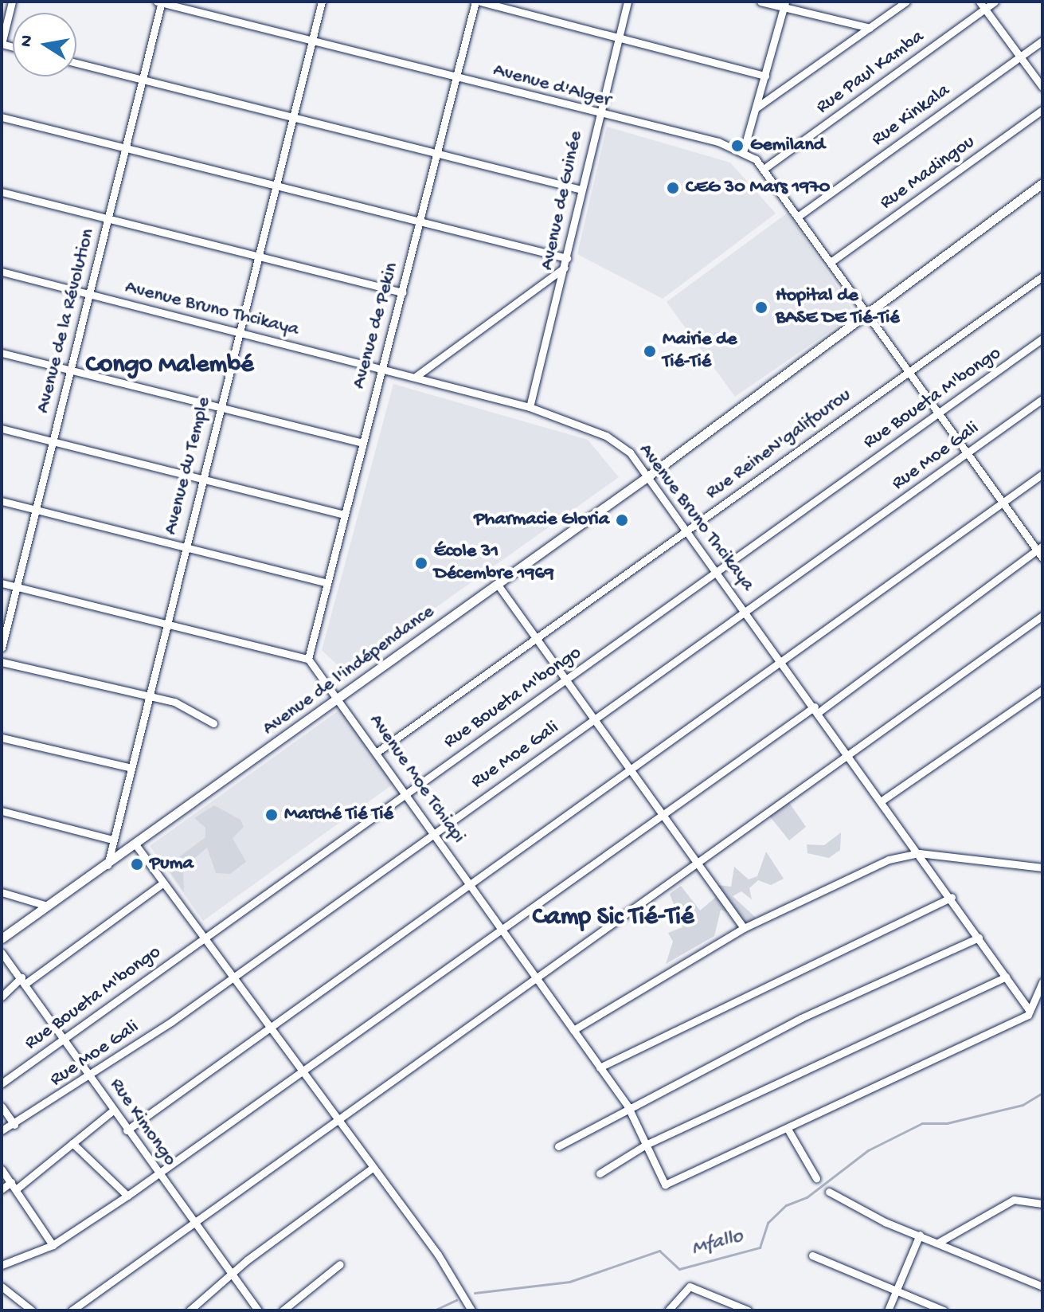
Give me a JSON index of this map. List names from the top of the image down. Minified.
{"streets":{"street":["Rue Paul Kamba","Avenue d'Alger","Rue Kinkala","Rue Madingou","Avenue de Guinée","Avenue Bruno Thcikaya","Avenue de la Révolution","Avenue de Pekin","Rue Boueta M'bongo","Rue ReineN'galifourou","Rue Moe Gali","Avenue du Temple","Avenue de l'indépendance","Avenue Moe Tchiapi","Rue Kimongo"]},"crossings":[["Rue Paul Kamba","Avenue d'Alger"],["Avenue d'Alger","Rue Kinkala"],["Avenue d'Alger","Rue Madingou"],["Avenue d'Alger","Avenue de Guinée"],["Avenue d'Alger","Avenue de la Révolution"],["Avenue d'Alger","Avenue de Pekin"],["Avenue d'Alger","Rue Boueta M'bongo"],["Avenue d'Alger","Rue ReineN'galifourou"],["Avenue d'Alger","Rue Moe Gali"],["Avenue d'Alger","Avenue du Temple"],["Avenue d'Alger","Avenue de l'indépendance"],["Avenue de Guinée","Avenue Bruno Thcikaya"],["Avenue Bruno Thcikaya","Avenue de la Révolution"],["Avenue Bruno Thcikaya","Avenue de Pekin"],["Avenue Bruno Thcikaya","Rue Boueta M'bongo"],["Avenue Bruno Thcikaya","Rue ReineN'galifourou"],["Avenue Bruno Thcikaya","Rue Moe Gali"],["Avenue Bruno Thcikaya","Avenue du Temple"],["Avenue Bruno Thcikaya","Avenue de l'indépendance"],["Avenue de Pekin","Avenue Moe Tchiapi"],["Rue Boueta M'bongo","Avenue Moe Tchiapi"],["Rue Boueta M'bongo","Rue Kimongo"],["Rue ReineN'galifourou","Avenue Moe Tchiapi"],["Rue Moe Gali","Avenue Moe Tchiapi"],["Rue Moe Gali","Rue Kimongo"],["Avenue du Temple","Avenue de l'indépendance"],["Avenue de l'indépendance","Avenue Moe Tchiapi"]],"districts":["Congo Malembé","Camp Sic Tié-Tié"],"water":["Mfallo"],"places":["Gemiland","CEG 30 Mars 1970","Hopital de BASE DE Tié-Tié","Mairie de Tié-Tié","Pharmacie Gloria","École 31 Décembre 1969","Marché Tié Tié","Puma"],"north":"left"}
